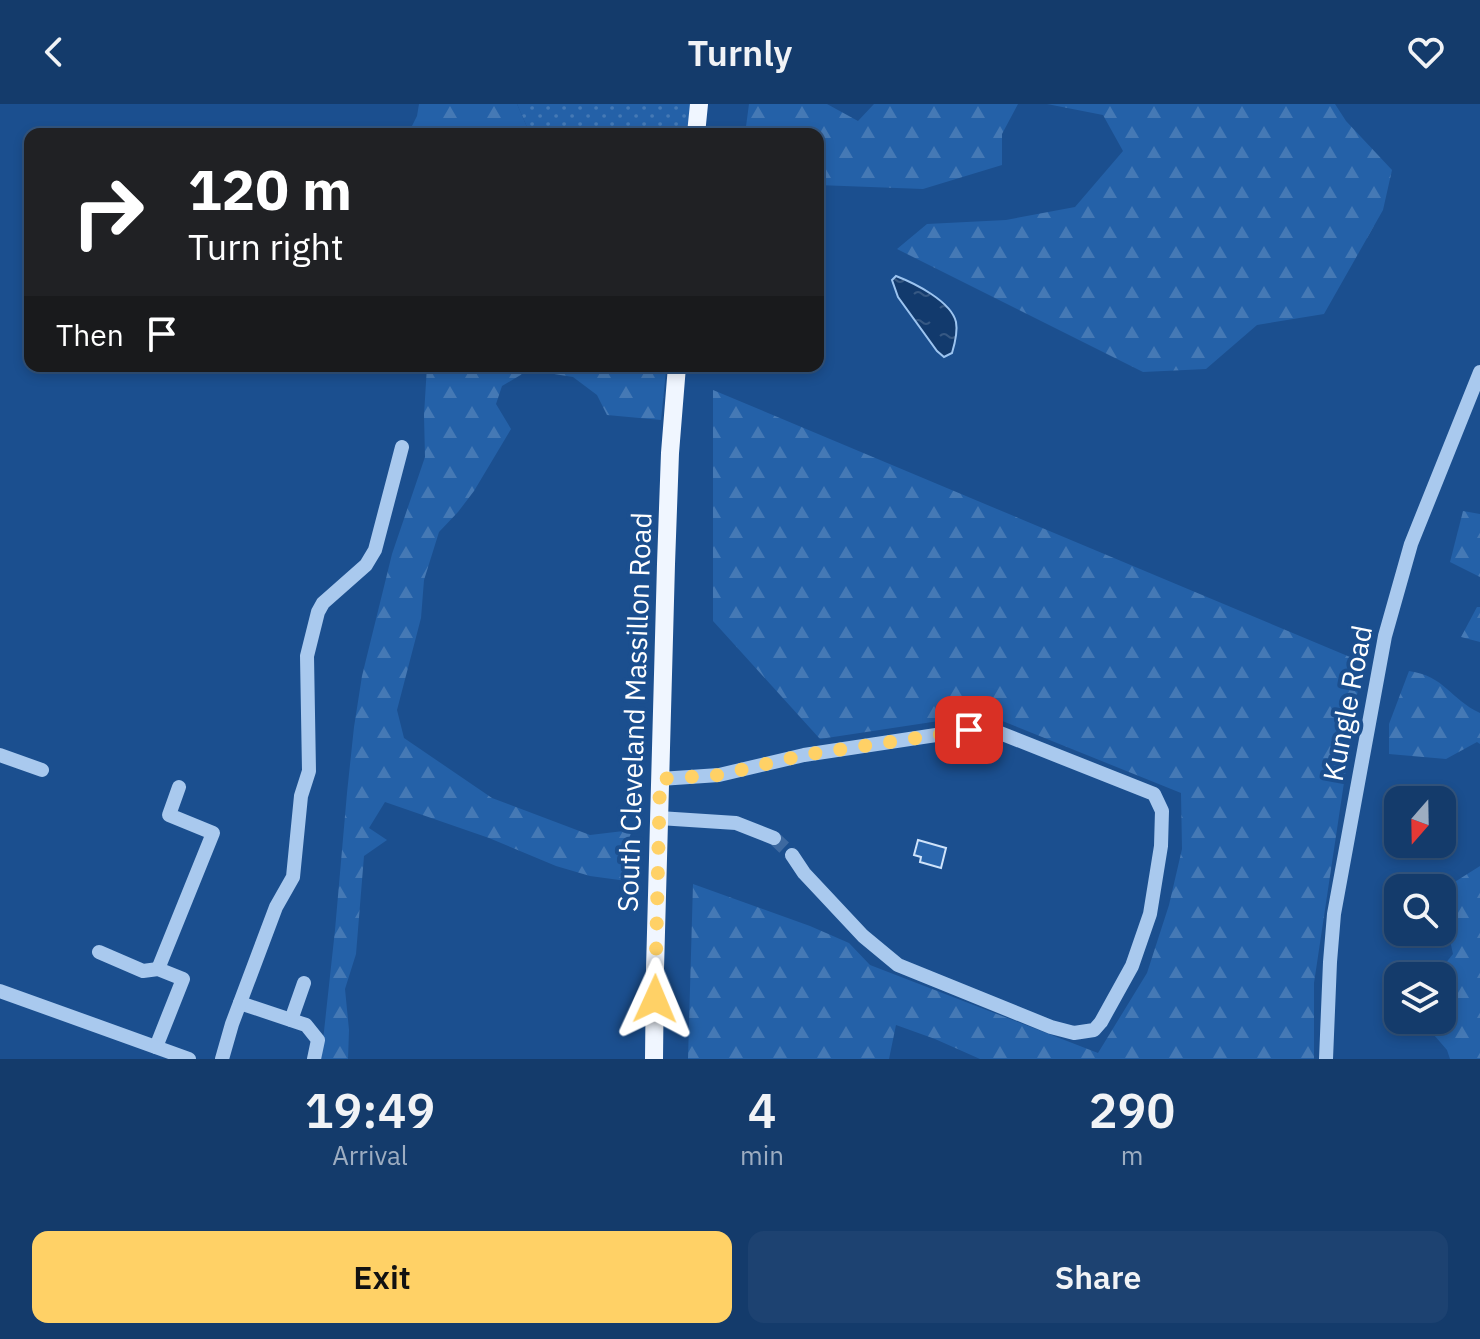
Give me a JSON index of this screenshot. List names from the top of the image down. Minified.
{"streets":{"main road":["South Cleveland Massillon Road"],"street":["Kungle Road"]},"north":"bottom","page":{"header":"Turnly","turn":["120 m","Turn right"],"then":"Then","eta":["19:49","Arrival","4","min","290","m"],"buttons":["Exit","Share"]}}
